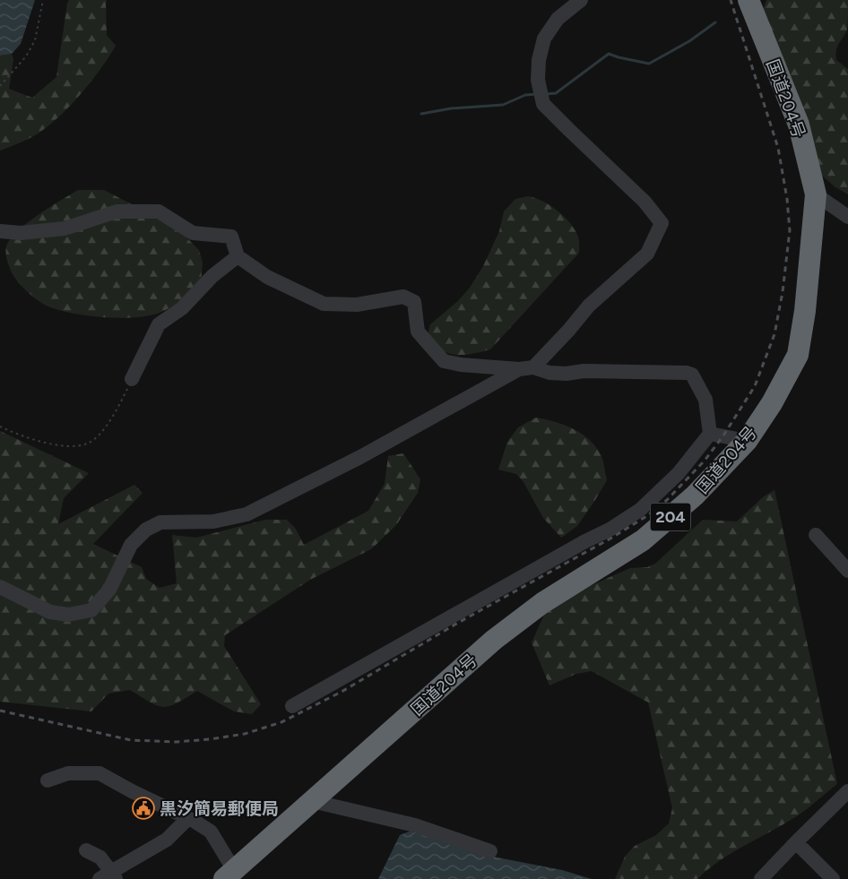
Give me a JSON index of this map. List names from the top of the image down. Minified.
{"streets":{"highway":["国道204号","204"]},"places":{"public building":["黒汐簡易郵便局"]}}
